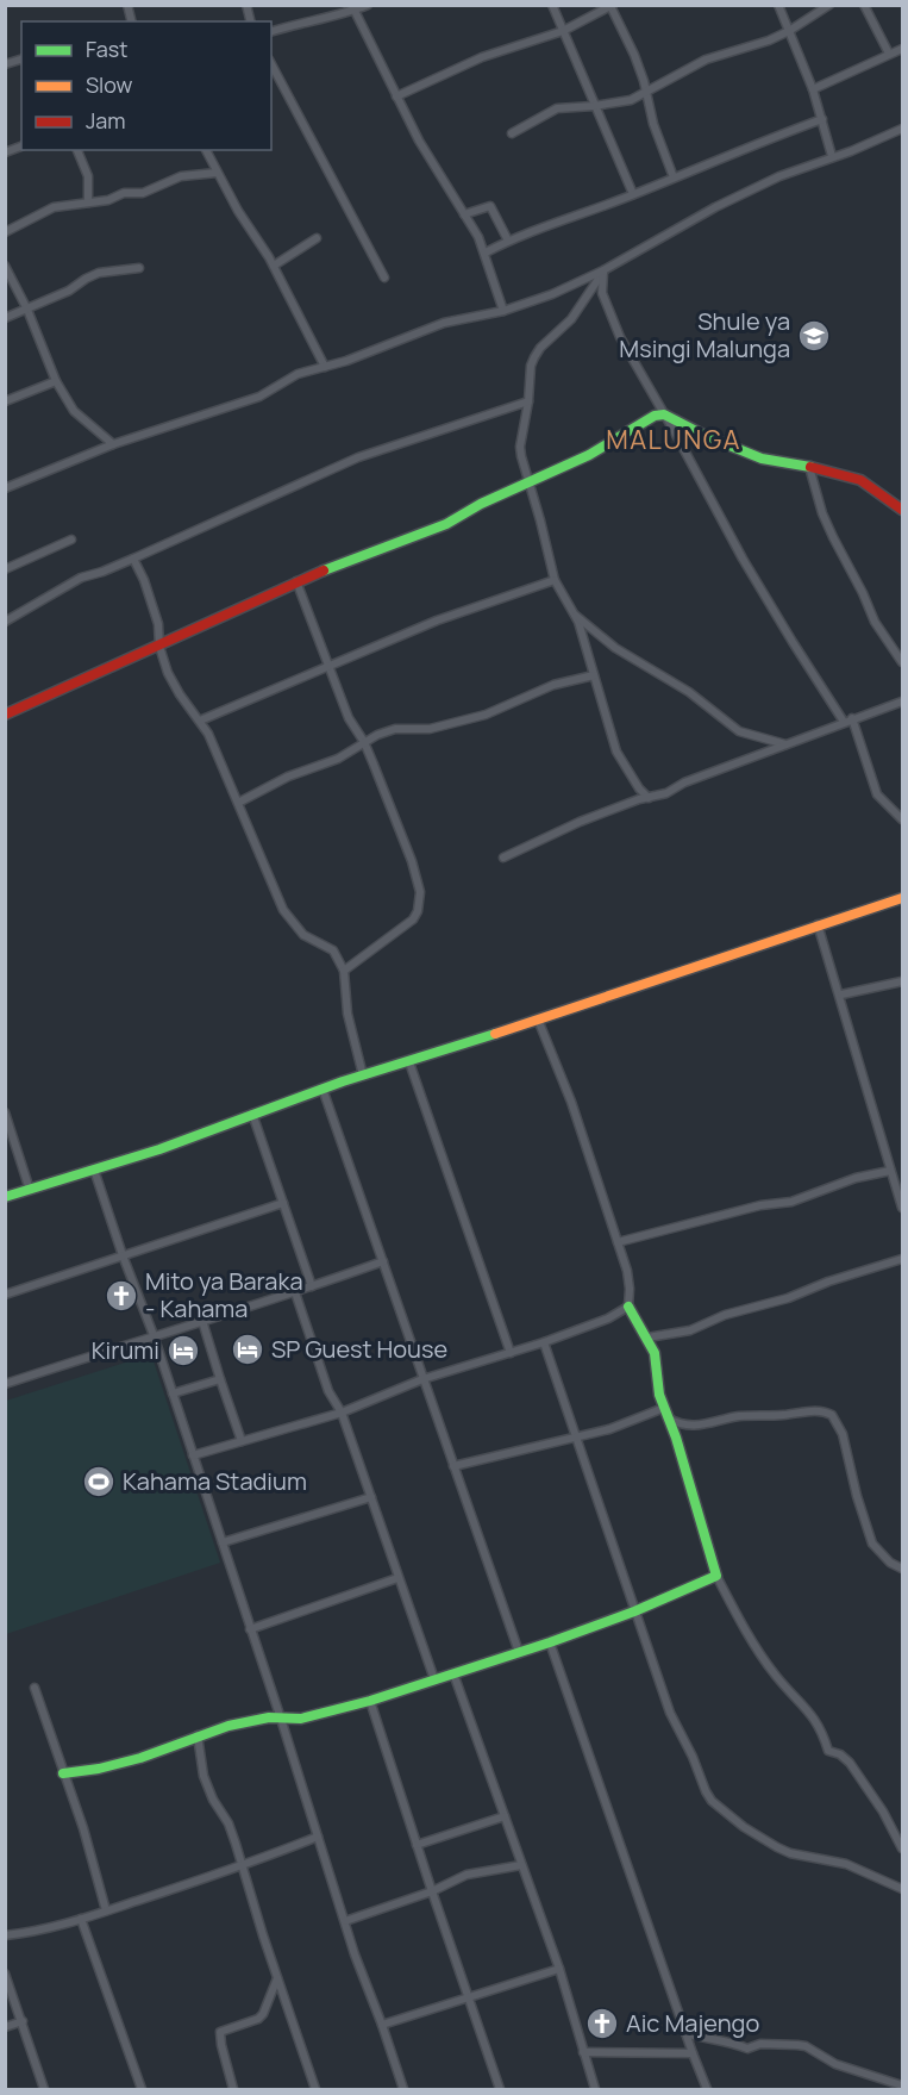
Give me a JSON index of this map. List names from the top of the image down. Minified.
{"districts":["MALUNGA"],"places":{"school or university":["Shule ya Msingi Malunga"],"church":["Mito ya Baraka - Kahama","Aic Majengo"],"hotel":["SP Guest House","Kirumi"],"sports":["Kahama Stadium"]},"legend":["Fast","Slow","Jam"]}
